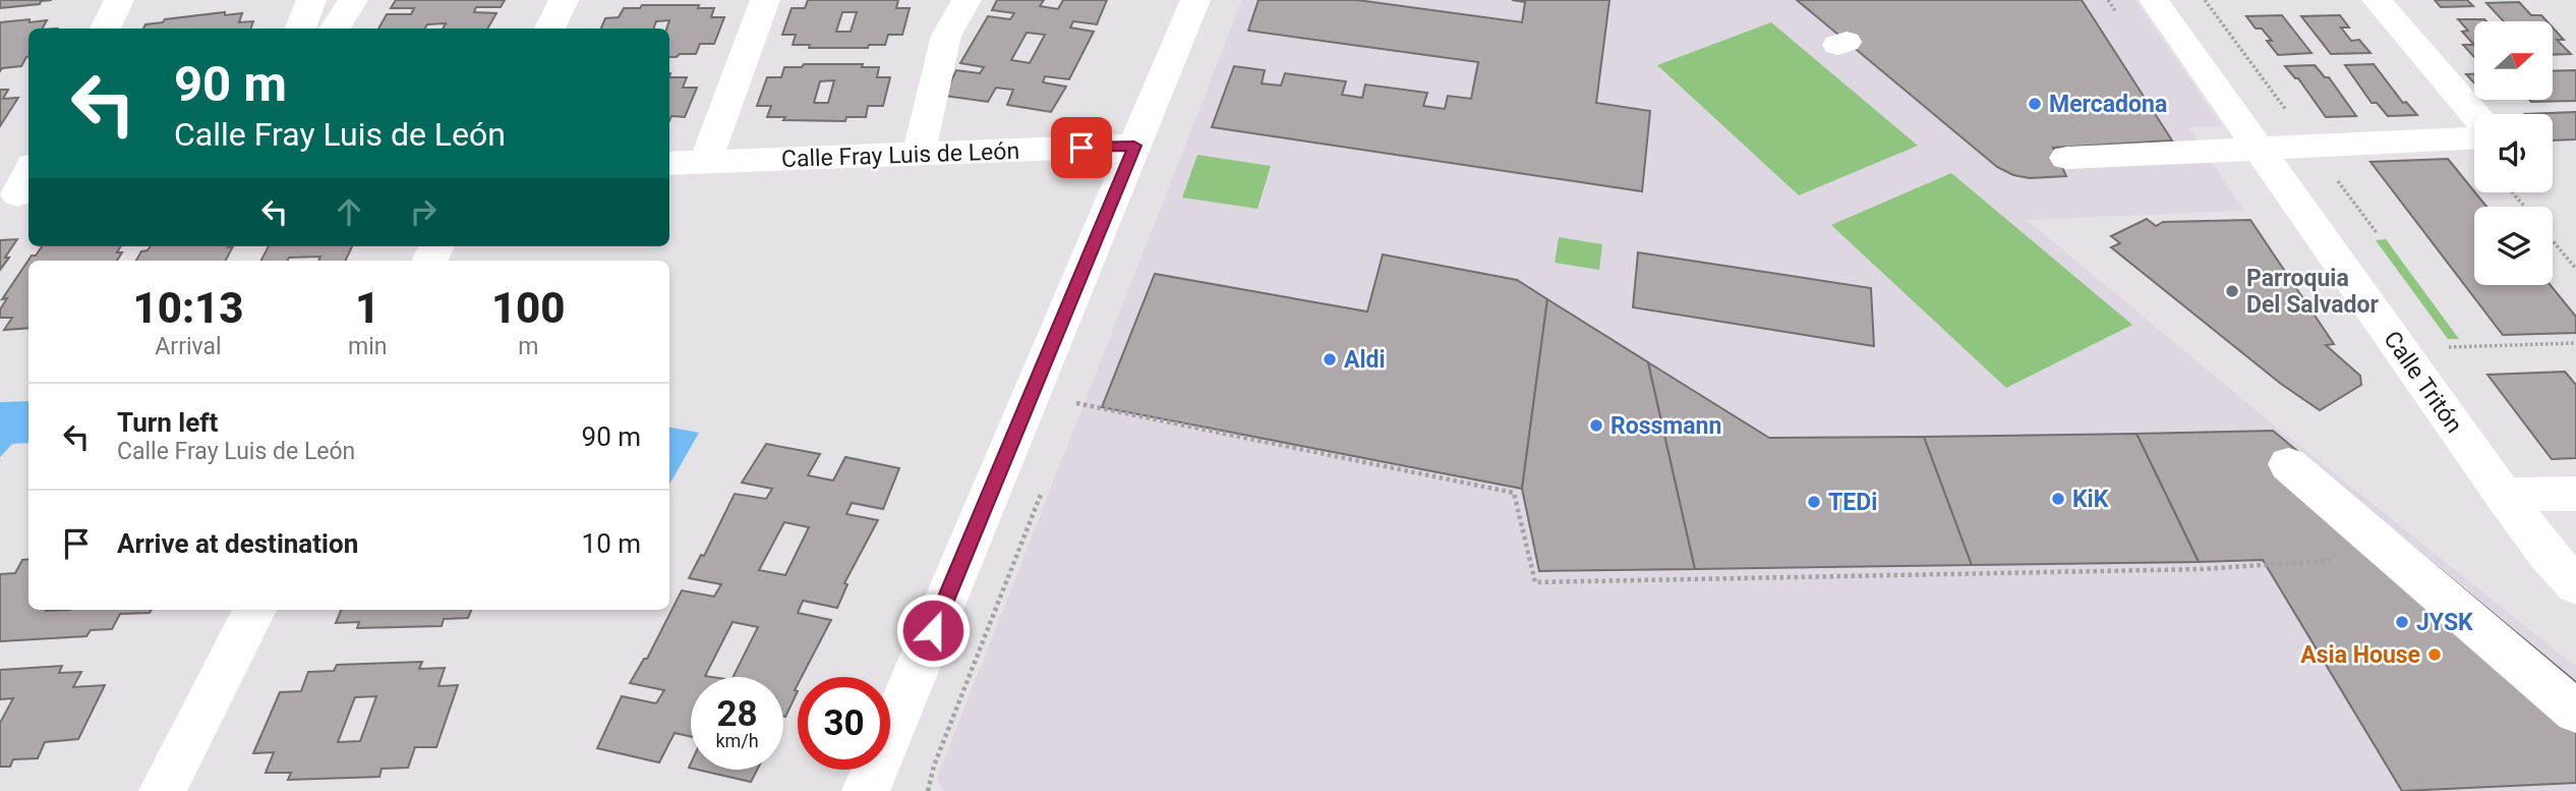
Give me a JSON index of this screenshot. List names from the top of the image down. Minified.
{"streets":{"street":["Calle Fray Luis de León","Calle Tritón"]},"places":["Mercadona","Parroquia Del Salvador","Aldi","Rossmann","KiK","TEDi","JYSK","Asia House"],"north":"right","page":{"turn":["90 m","Calle Fray Luis de León"],"eta":["10:13","Arrival","1","min","100","m"],"list":[{"name":"Turn left","note":"Calle Fray Luis de León","value":"90 m"},{"name":"Arrive at destination","value":"10 m"}],"speed":"28 km/h","limit":"30"}}
